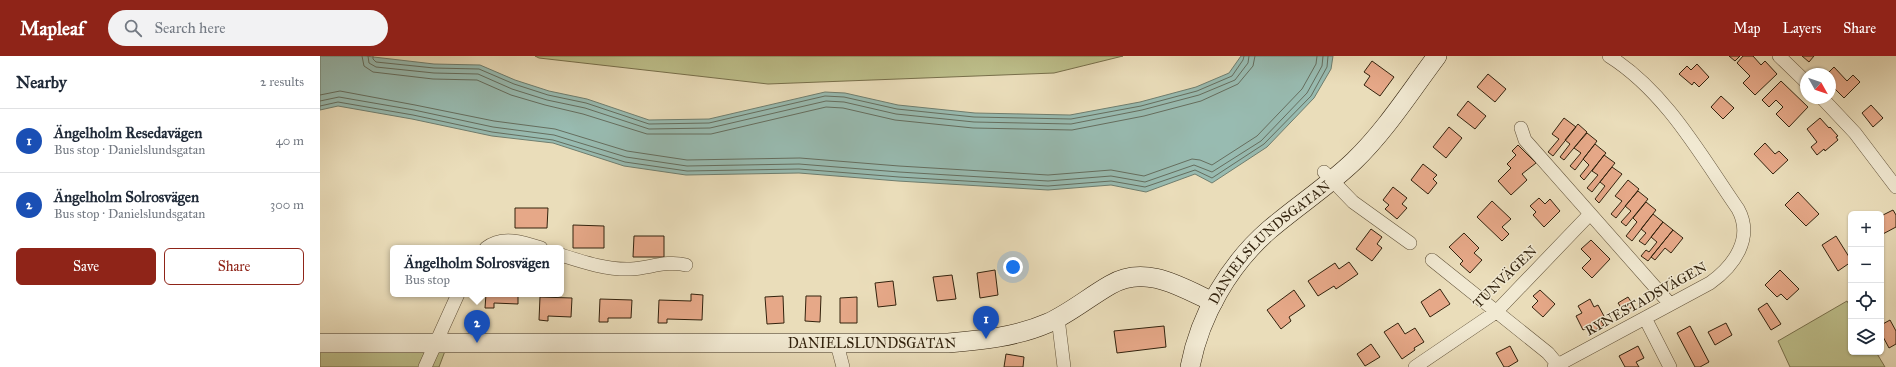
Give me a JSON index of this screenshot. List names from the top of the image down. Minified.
{"streets":{"street":["DANIELSLUNDSGATAN","TUNVÄGEN","RYNESTADSVÄGEN"]},"north":"bottom right","page":{"header":"Mapleaf","search":"Search here","nav":["Map","Layers","Share"],"heading":["Nearby","2 results"],"list":[{"mark":"1","name":"Ängelholm Resedavägen","note":"Bus stop · Danielslundsgatan","value":"40 m"},{"mark":"2","name":"Ängelholm Solrosvägen","note":"Bus stop · Danielslundsgatan","value":"300 m"}],"map_buttons":["+","−"],"buttons":["Save","Share"],"popup":["Ängelholm Solrosvägen","Bus stop"],"pins":["1","2"]}}
